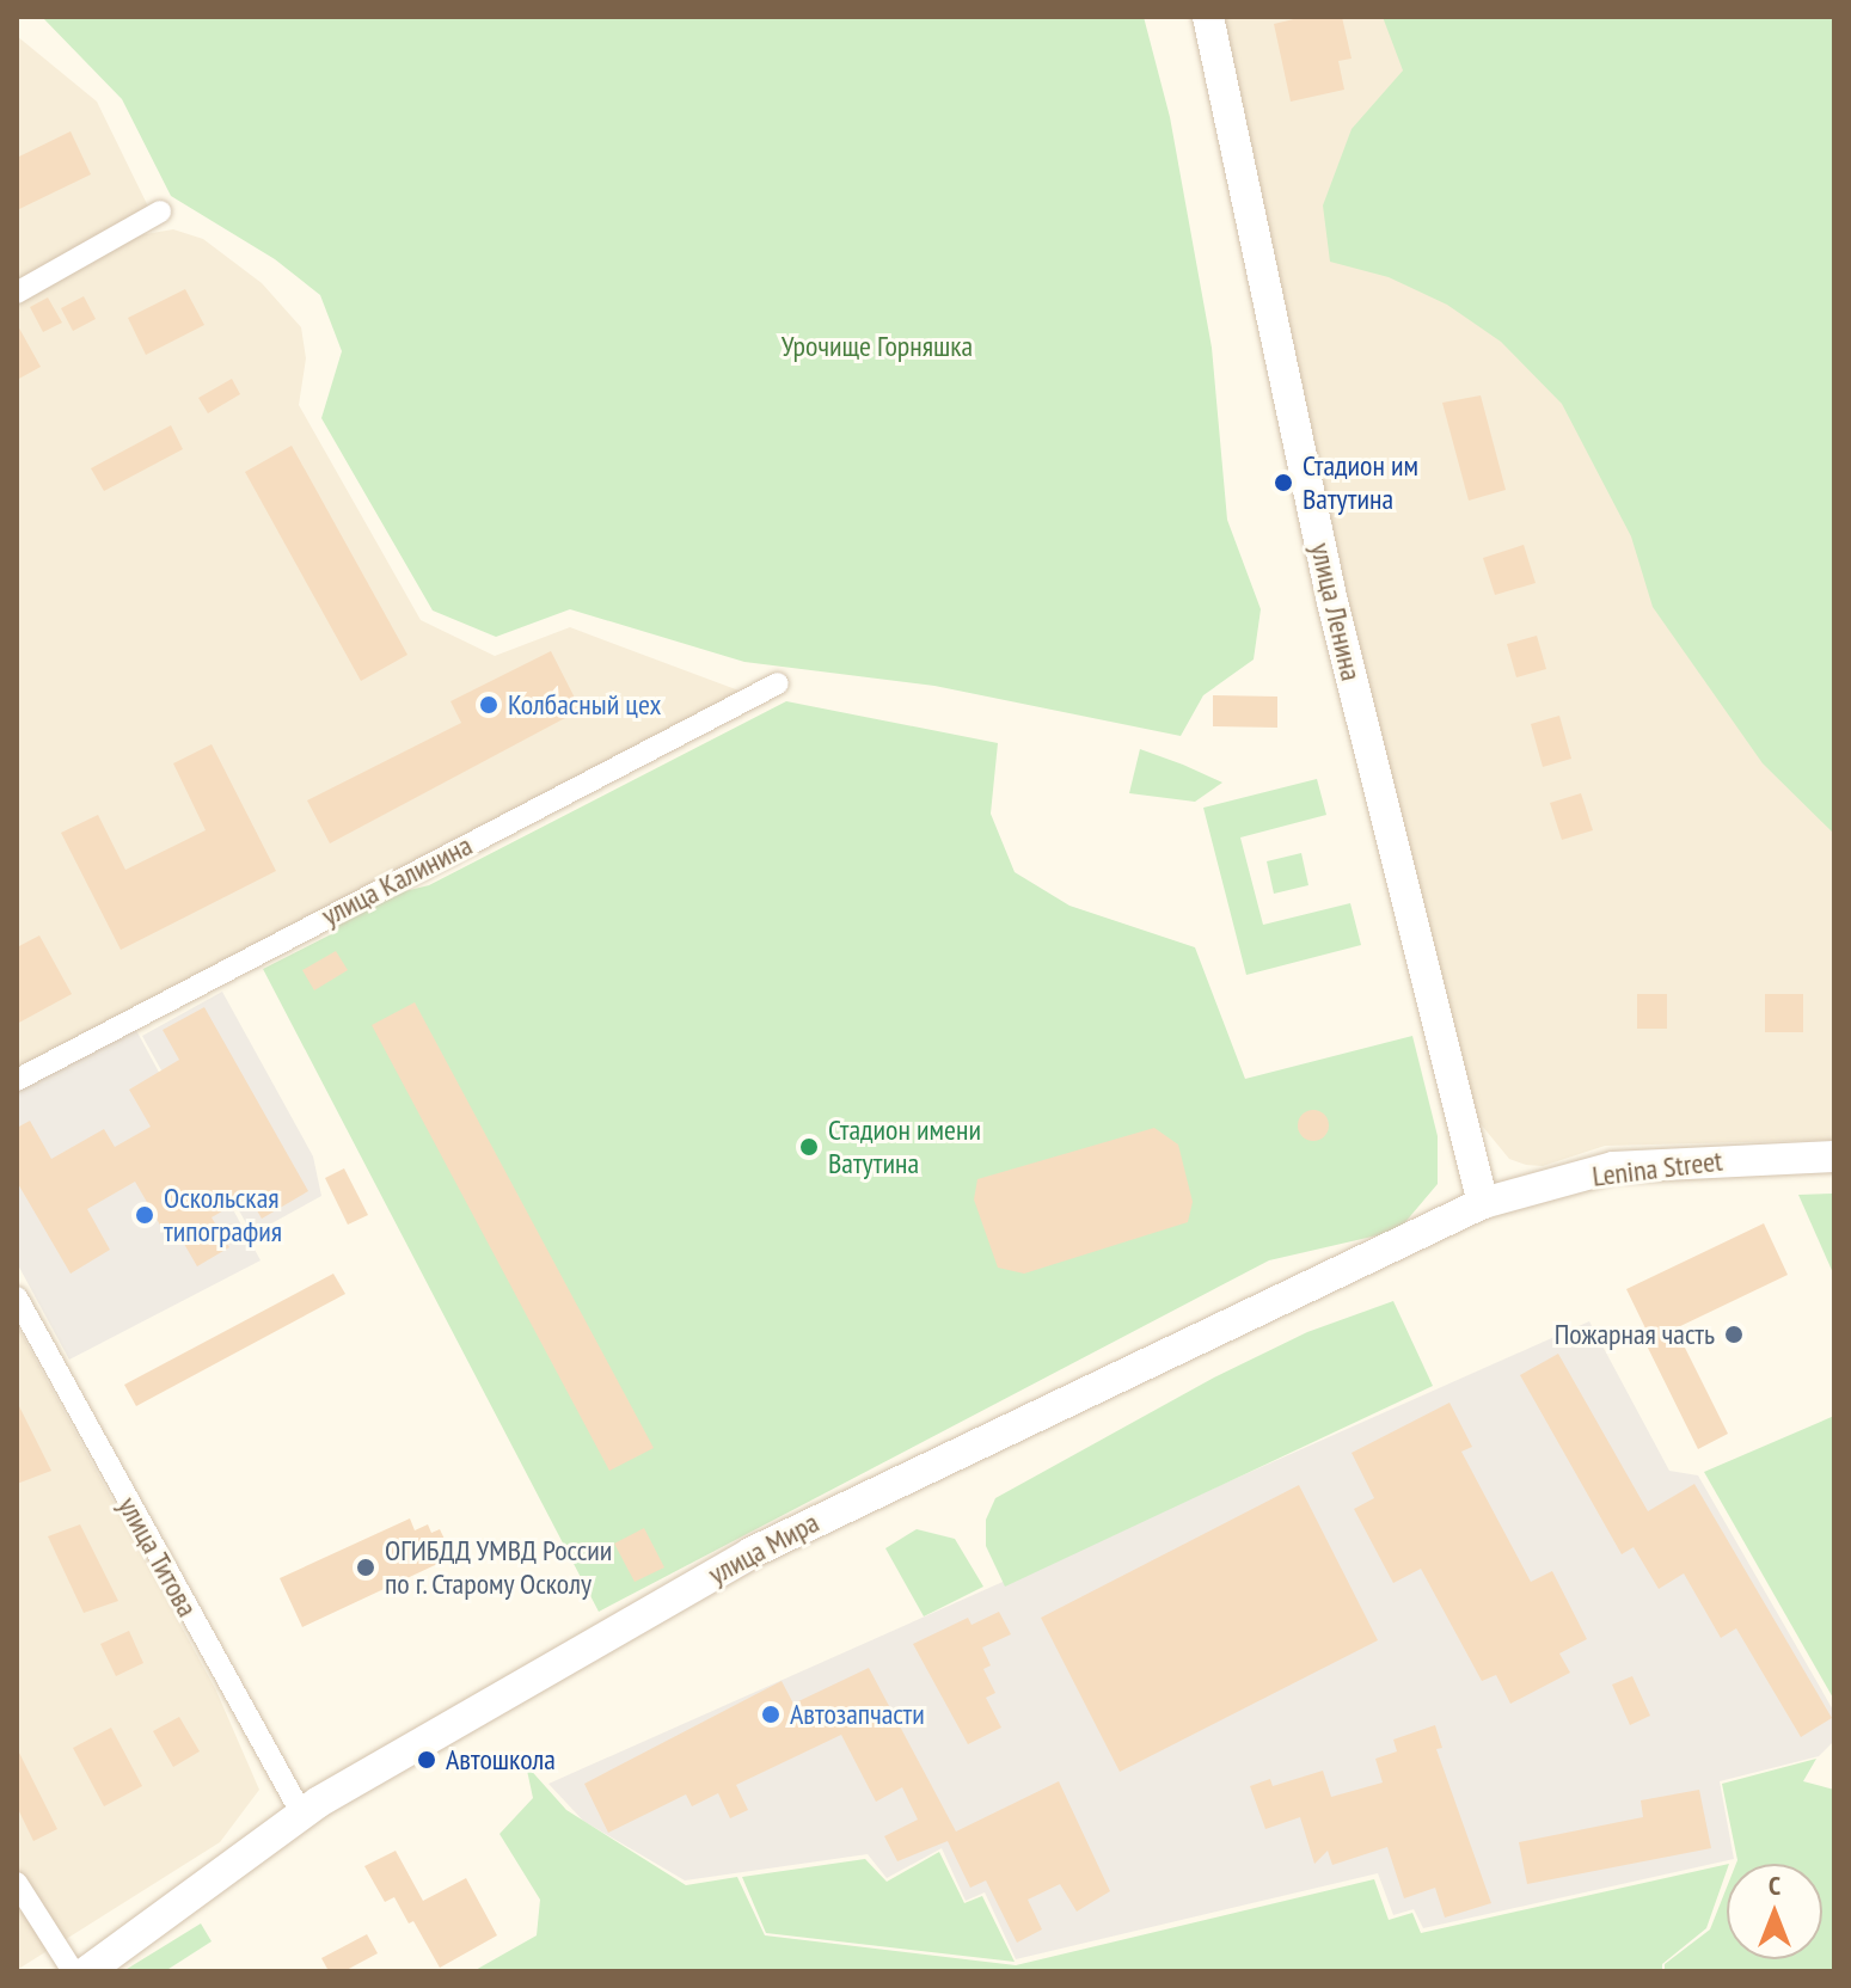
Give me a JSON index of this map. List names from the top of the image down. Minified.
{"streets":{"main road":["улица Ленина","Lenina Street","улица Мира"],"street":["улица Калинина","улица Титова"]},"crossings":[["улица Ленина","Lenina Street"],["улица Ленина","улица Мира"],["Lenina Street","улица Мира"],["улица Мира","улица Титова"]],"parks":["Урочище Горняшка"],"places":["Стадион им Ватутина","Колбасный цех","Стадион имени Ватутина","Оскольская типография","Пожарная часть","ОГИБДД УМВД России по г. Старому Осколу","Автозапчасти","Автошкола"],"north":"top"}
